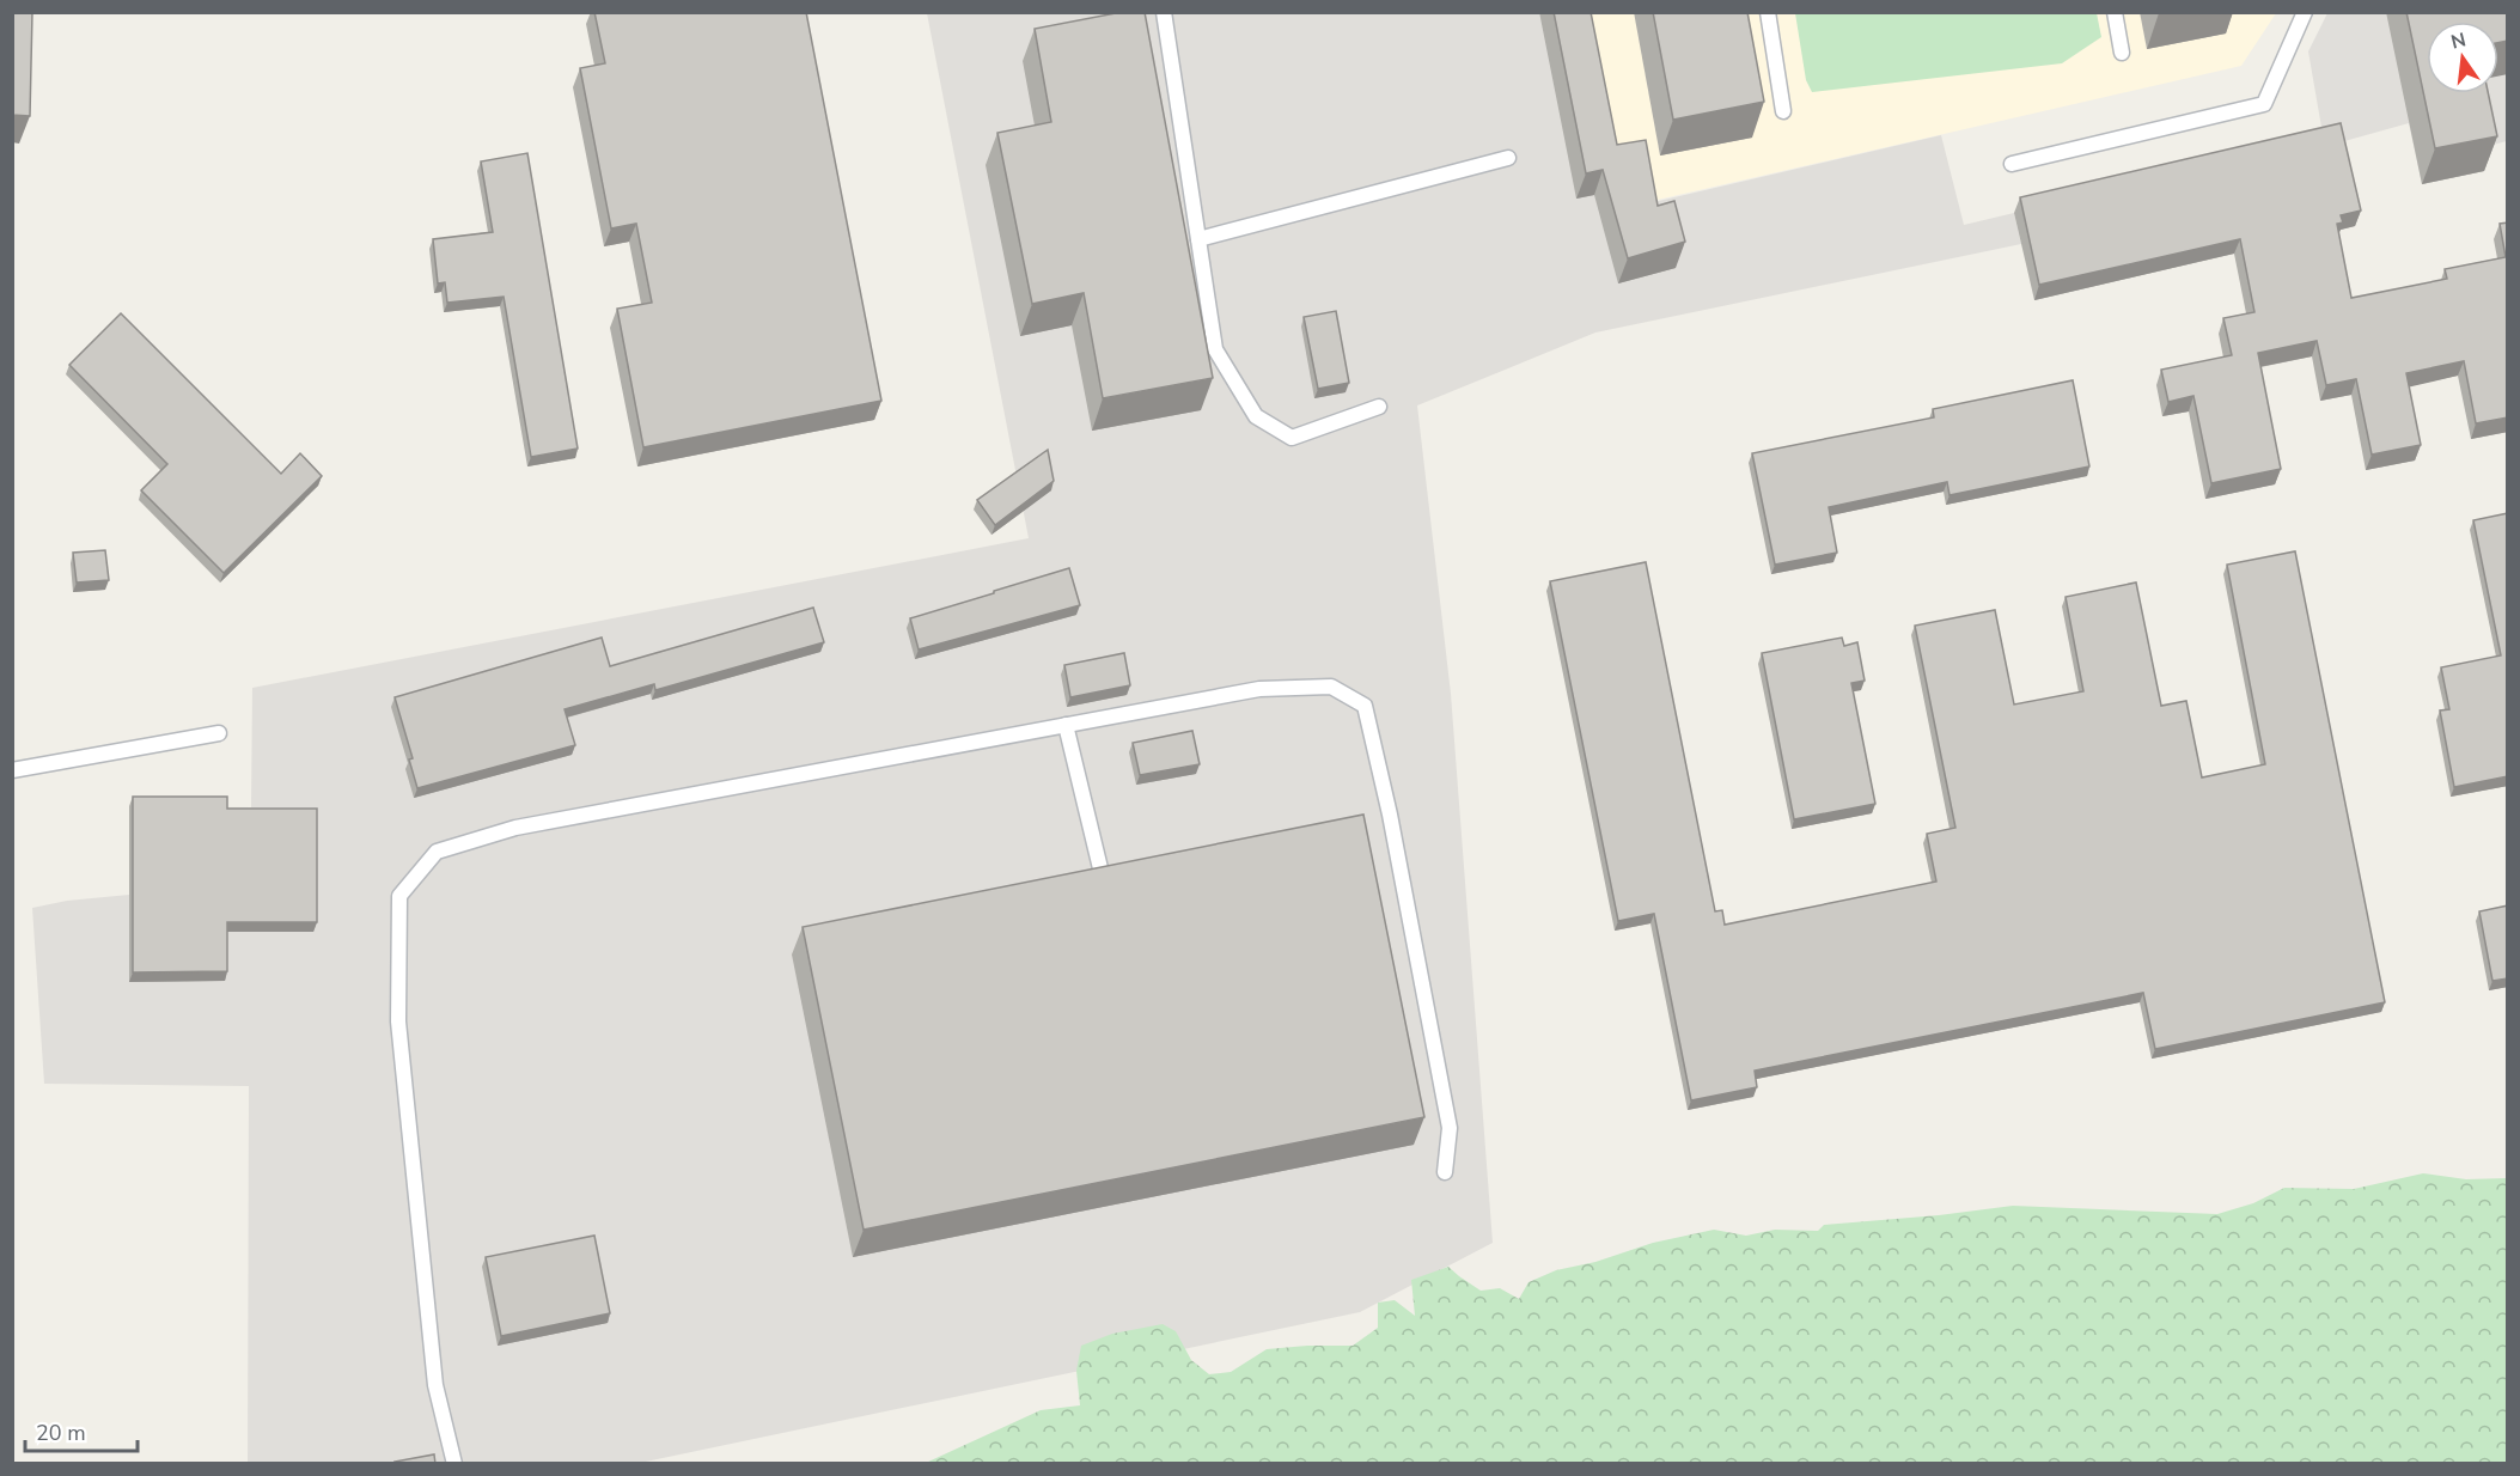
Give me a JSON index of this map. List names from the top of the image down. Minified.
{"scale_bar":"20 m","north":"top"}
